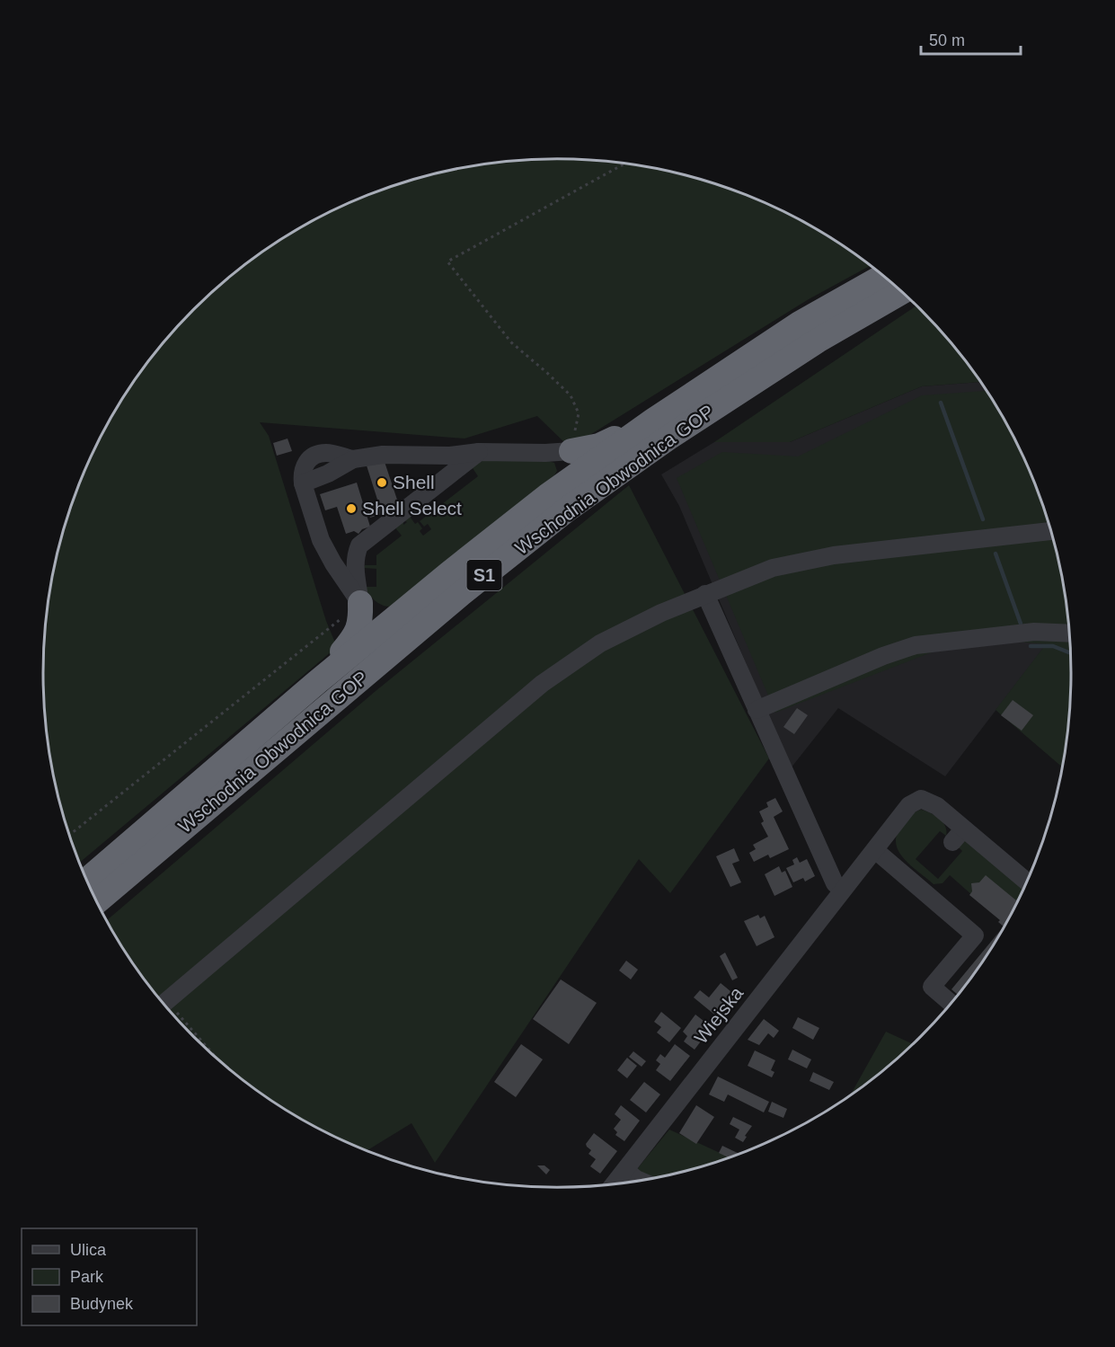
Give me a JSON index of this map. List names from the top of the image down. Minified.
{"streets":{"highway":["Wschodnia Obwodnica GOP","S1"],"street":["Wiejska"]},"places":["Shell","Shell Select"],"legend":["Ulica","Park","Budynek"],"scale_bar":"50 m"}
